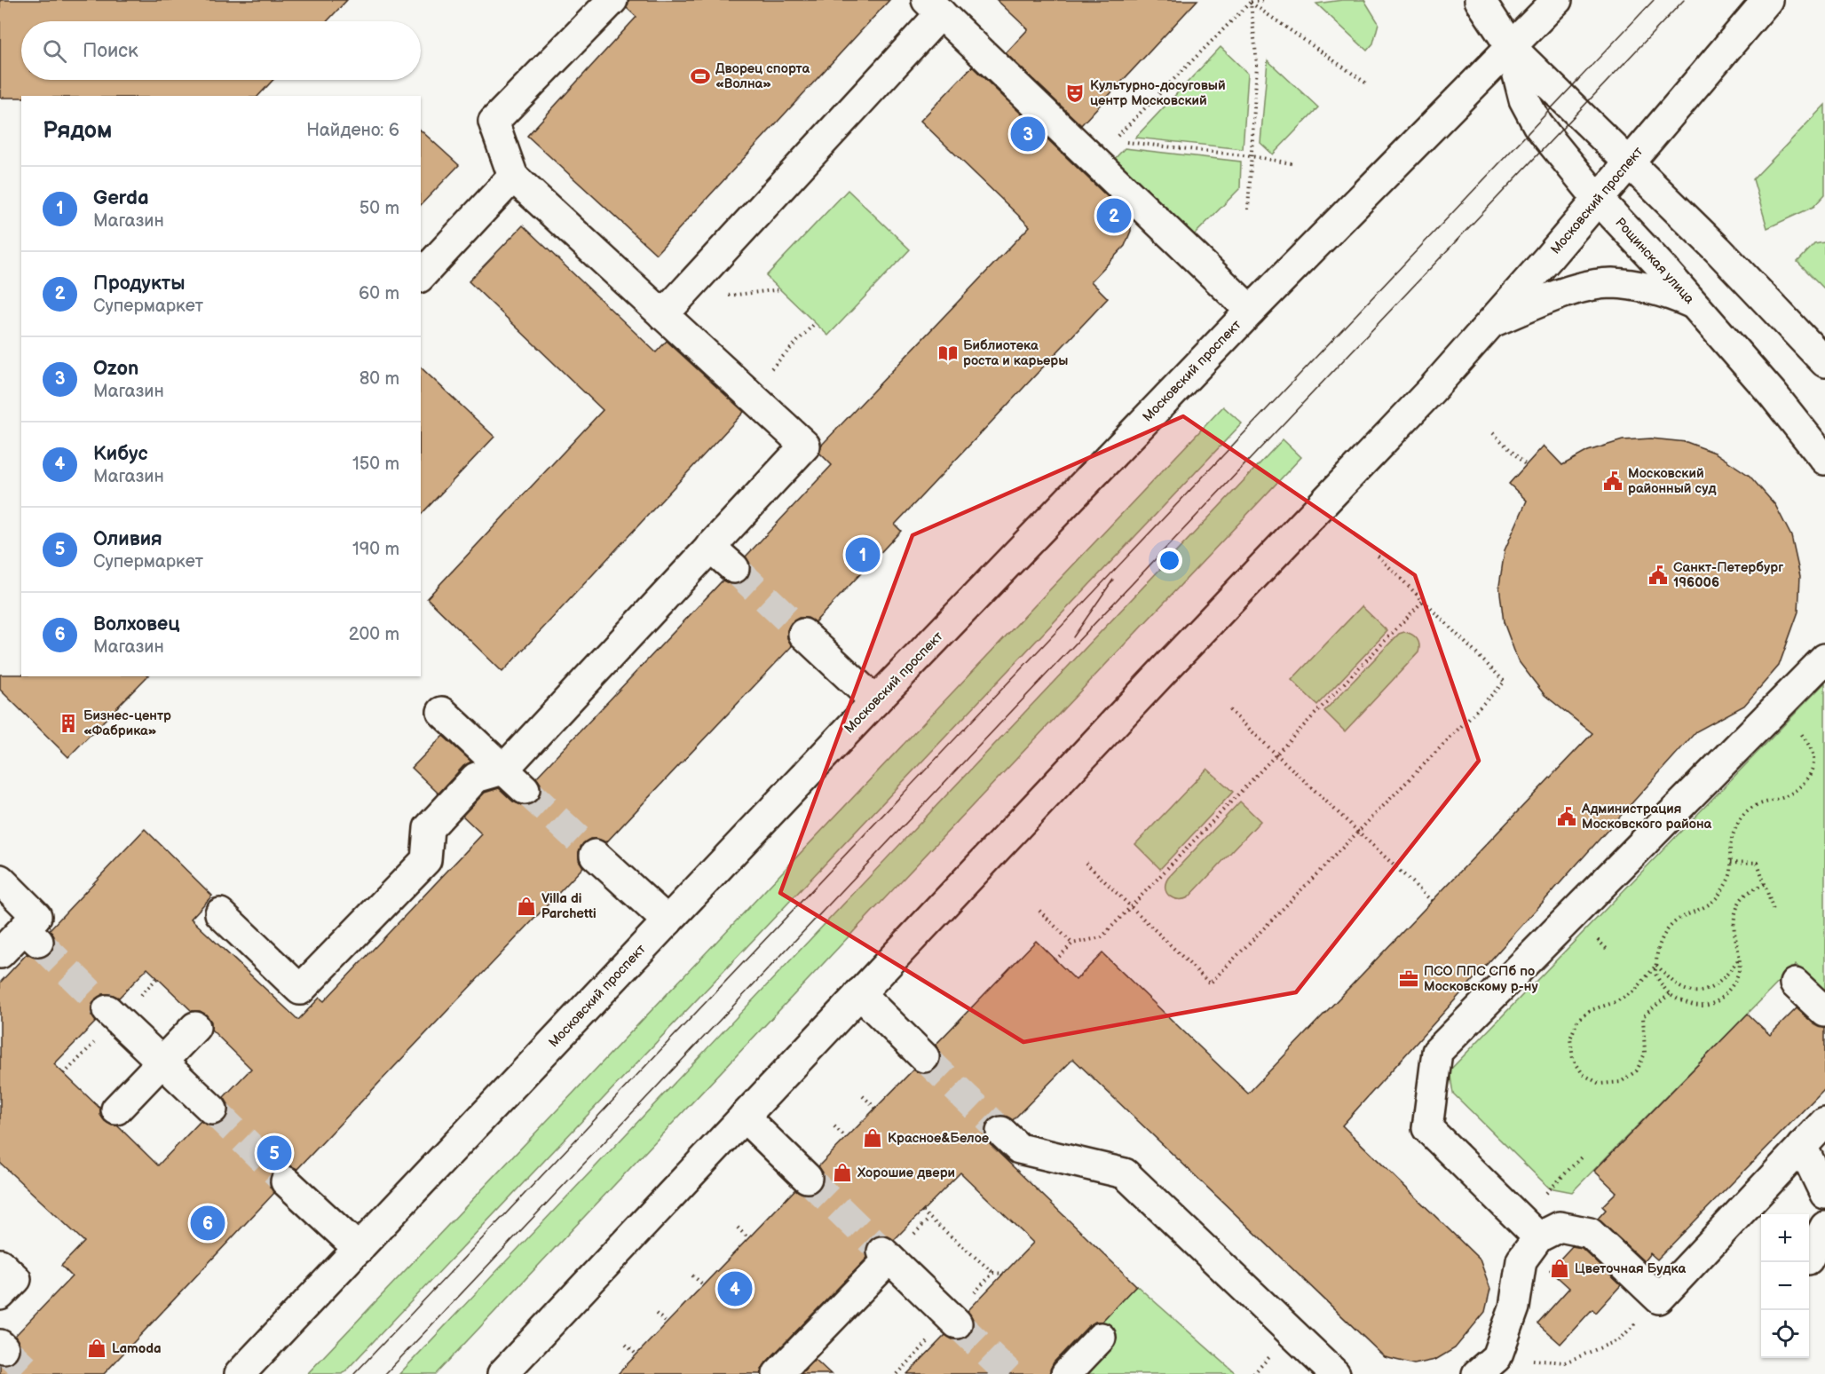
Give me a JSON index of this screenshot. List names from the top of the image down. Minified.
{"streets":{"main road":["Московский проспект","Рощинская улица"]},"crossings":[["Московский проспект","Рощинская улица"]],"places":{"sports":["Дворец спорта «Волна»"],"theatre":["Культурно-досуговый центр Московский"],"library":["Библиотека роста и карьеры"],"public building":["Московский районный суд","Санкт-Петербург 196006","Администрация Московского района"],"building":["Бизнес-центр «Фабрика»"],"shop":["Villa di Parchetti","Красное&Белое","Хорошие двери","Цветочная Будка","Lamoda"],"office":["ПСО ППС СПб по Московскому р-ну"]},"page":{"search":"Поиск","heading":["Рядом","Найдено: 6"],"pins":["3","2","1","5","6","4"],"list":[{"mark":"1","name":"Gerda","note":"Магазин","value":"50 m"},{"mark":"2","name":"Продукты","note":"Супермаркет","value":"60 m"},{"mark":"3","name":"Ozon","note":"Магазин","value":"80 m"},{"mark":"4","name":"Кибус","note":"Магазин","value":"150 m"},{"mark":"5","name":"Оливия","note":"Супермаркет","value":"190 m"},{"mark":"6","name":"Волховец","note":"Магазин","value":"200 m"}],"map_buttons":["+","−"]}}
